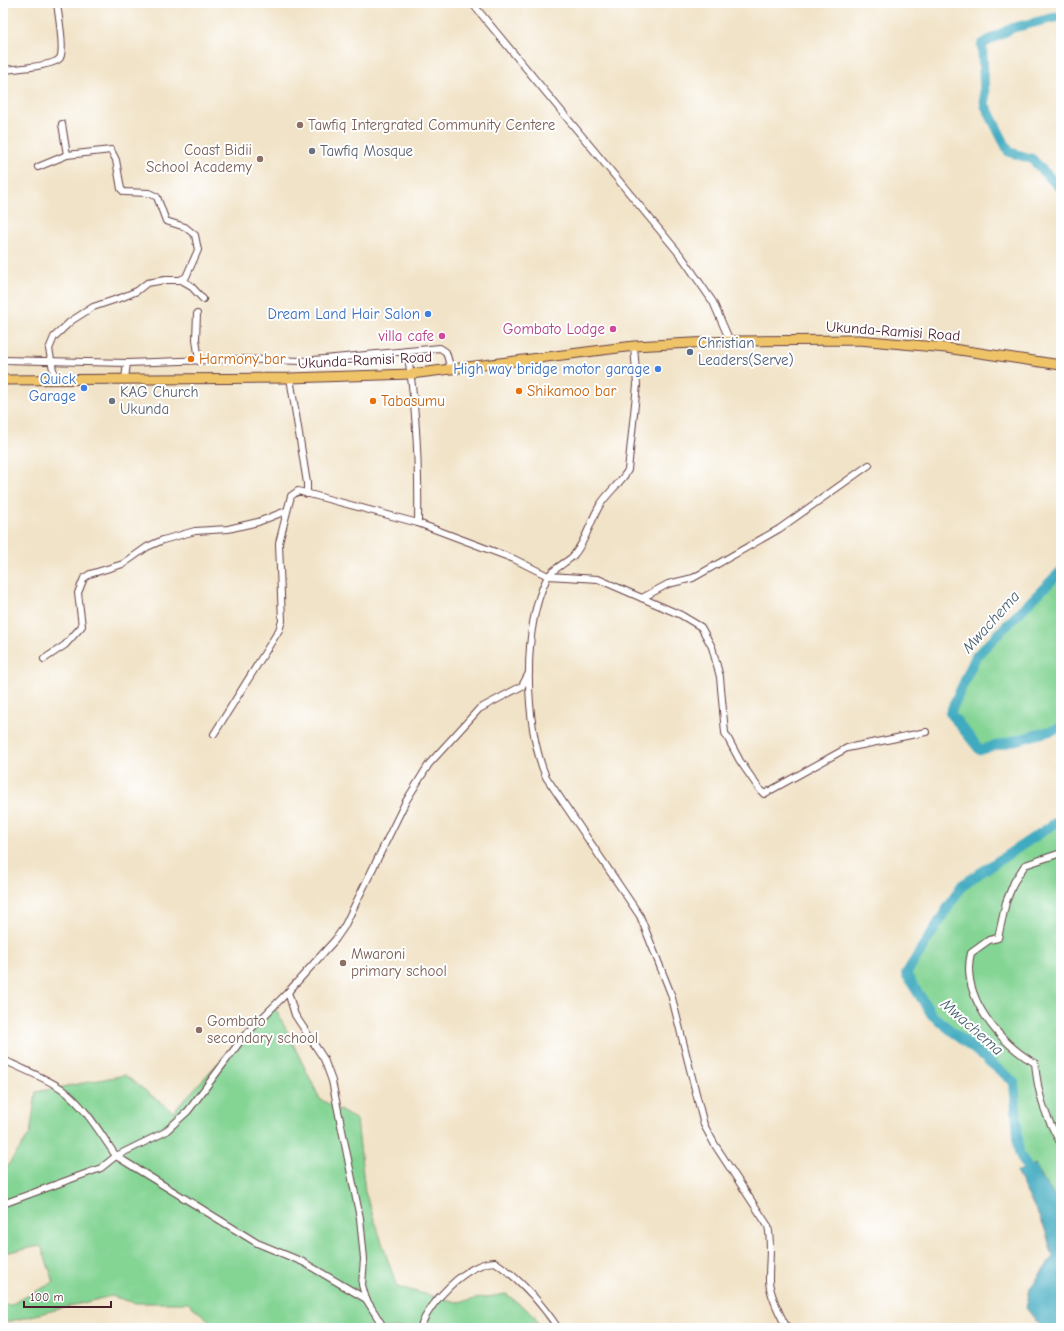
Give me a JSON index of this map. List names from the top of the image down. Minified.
{"streets":{"highway":["Ukunda-Ramisi Road"]},"water":["Mwachema"],"places":["Tawfiq Intergrated Community Centere","Tawfiq Mosque","Coast Bidii School Academy","Dream Land Hair Salon","Gombato Lodge","villa cafe","Christian Leaders(Serve)","Harmony bar","High way bridge motor garage","Quick Garage","Shikamoo bar","KAG Church Ukunda","Tabasumu","Mwaroni primary school","Gombato secondary school"],"scale_bar":"100 m"}
